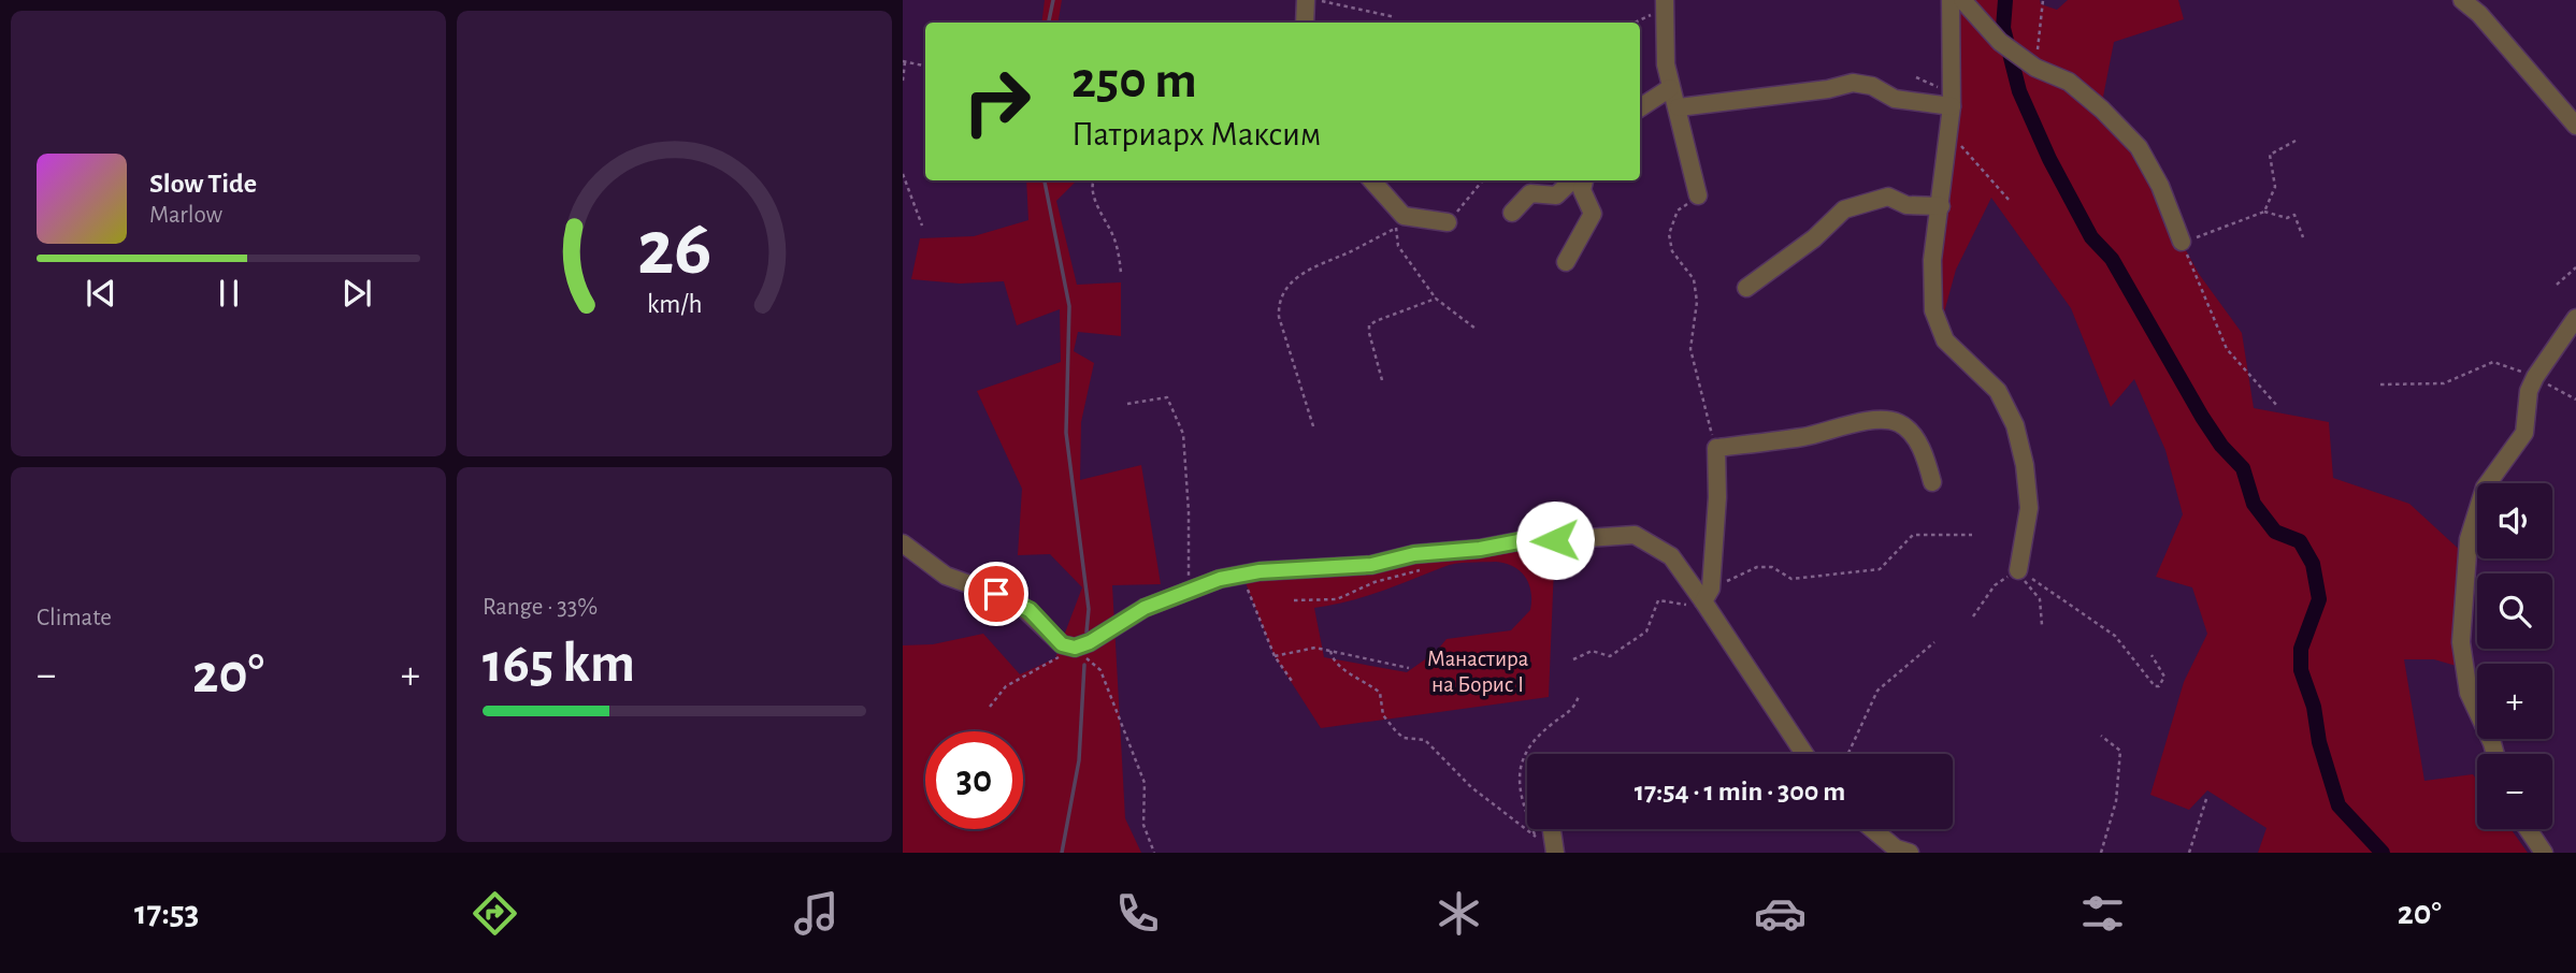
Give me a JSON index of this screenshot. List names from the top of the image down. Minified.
{"parks":["Манастира на Борис І"],"page":{"turn":["250 m","Патриарх Максим"],"song":["Slow Tide","Marlow"],"tile":["Climate",["Range · 33%","165 km"]],"map_buttons":["+","−"],"heat":["−","20°","+"],"limit":"30","trip":"17:54 · 1 min · 300 m","tabs":["17:53","20°"],"gauge":["26","km/h"]}}
